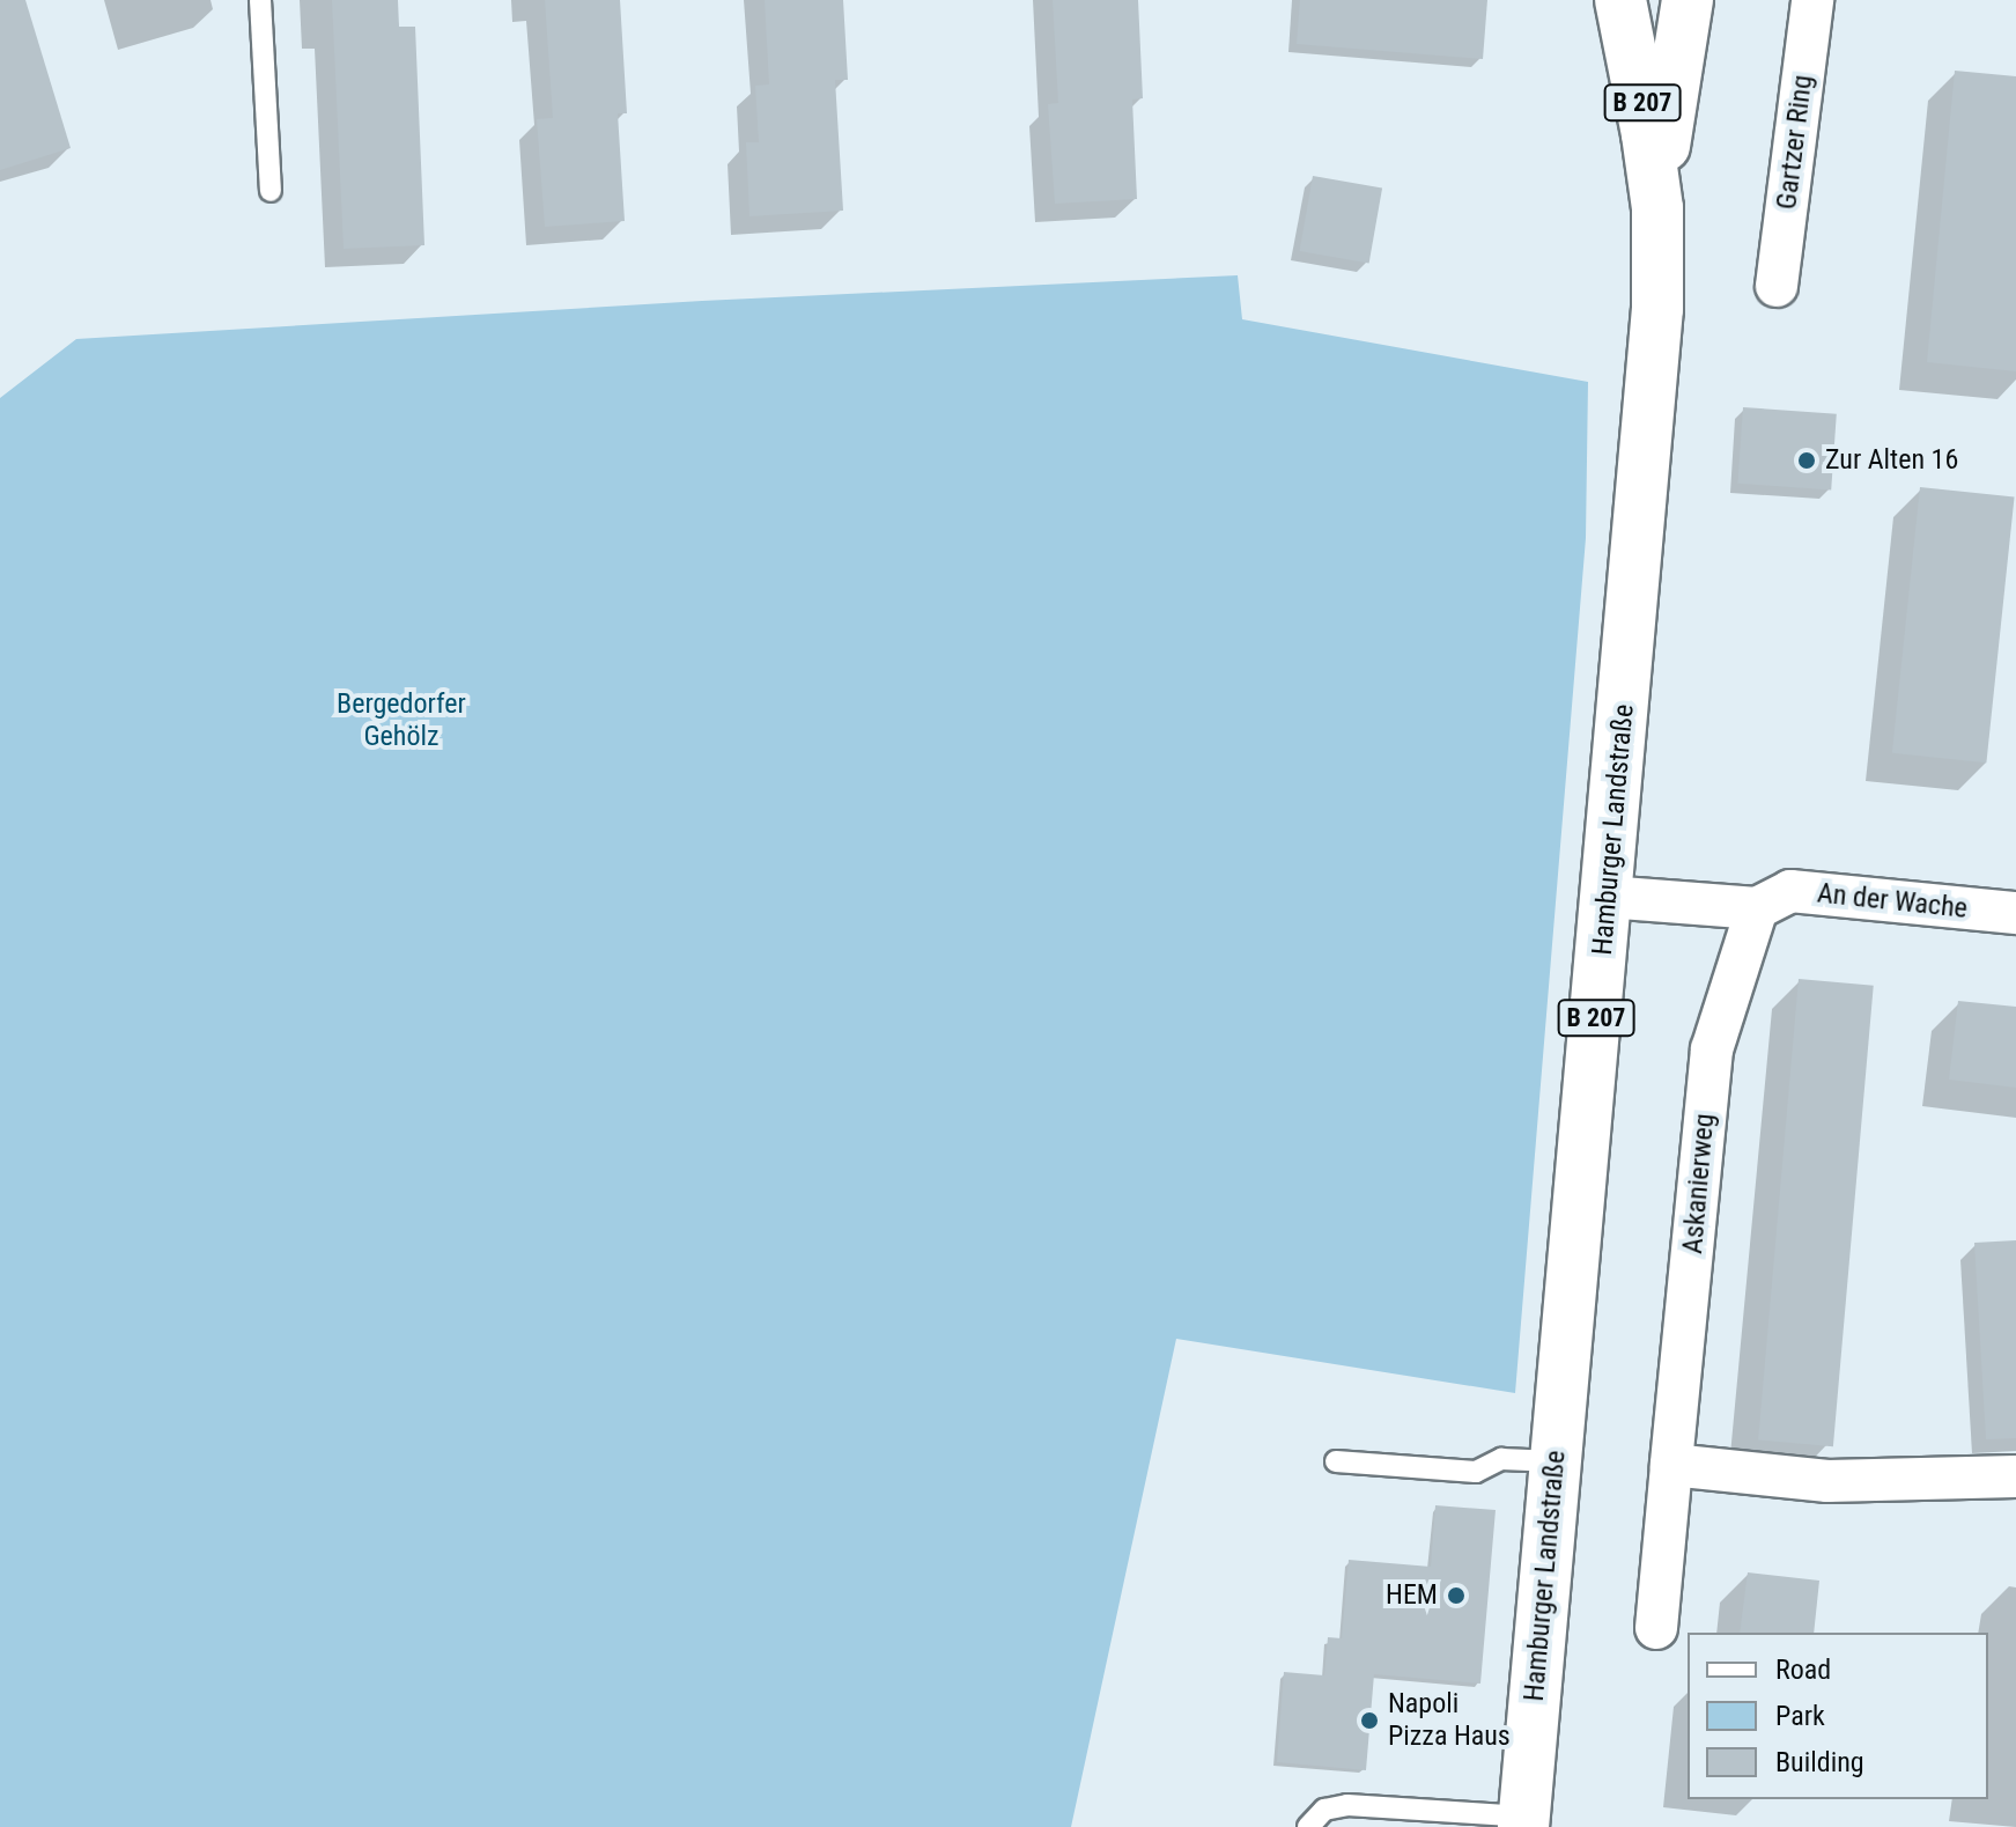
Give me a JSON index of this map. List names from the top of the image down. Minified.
{"streets":{"main road":["B 207","Hamburger Landstraße"],"street":["Gartzer Ring","An der Wache","Askanierweg"]},"crossings":[["B 207","Hamburger Landstraße"],["Hamburger Landstraße","An der Wache"],["An der Wache","Askanierweg"]],"parks":["Bergedorfer Gehölz"],"places":["Zur Alten 16","HEM","Napoli Pizza Haus"],"legend":["Road","Park","Building"]}
